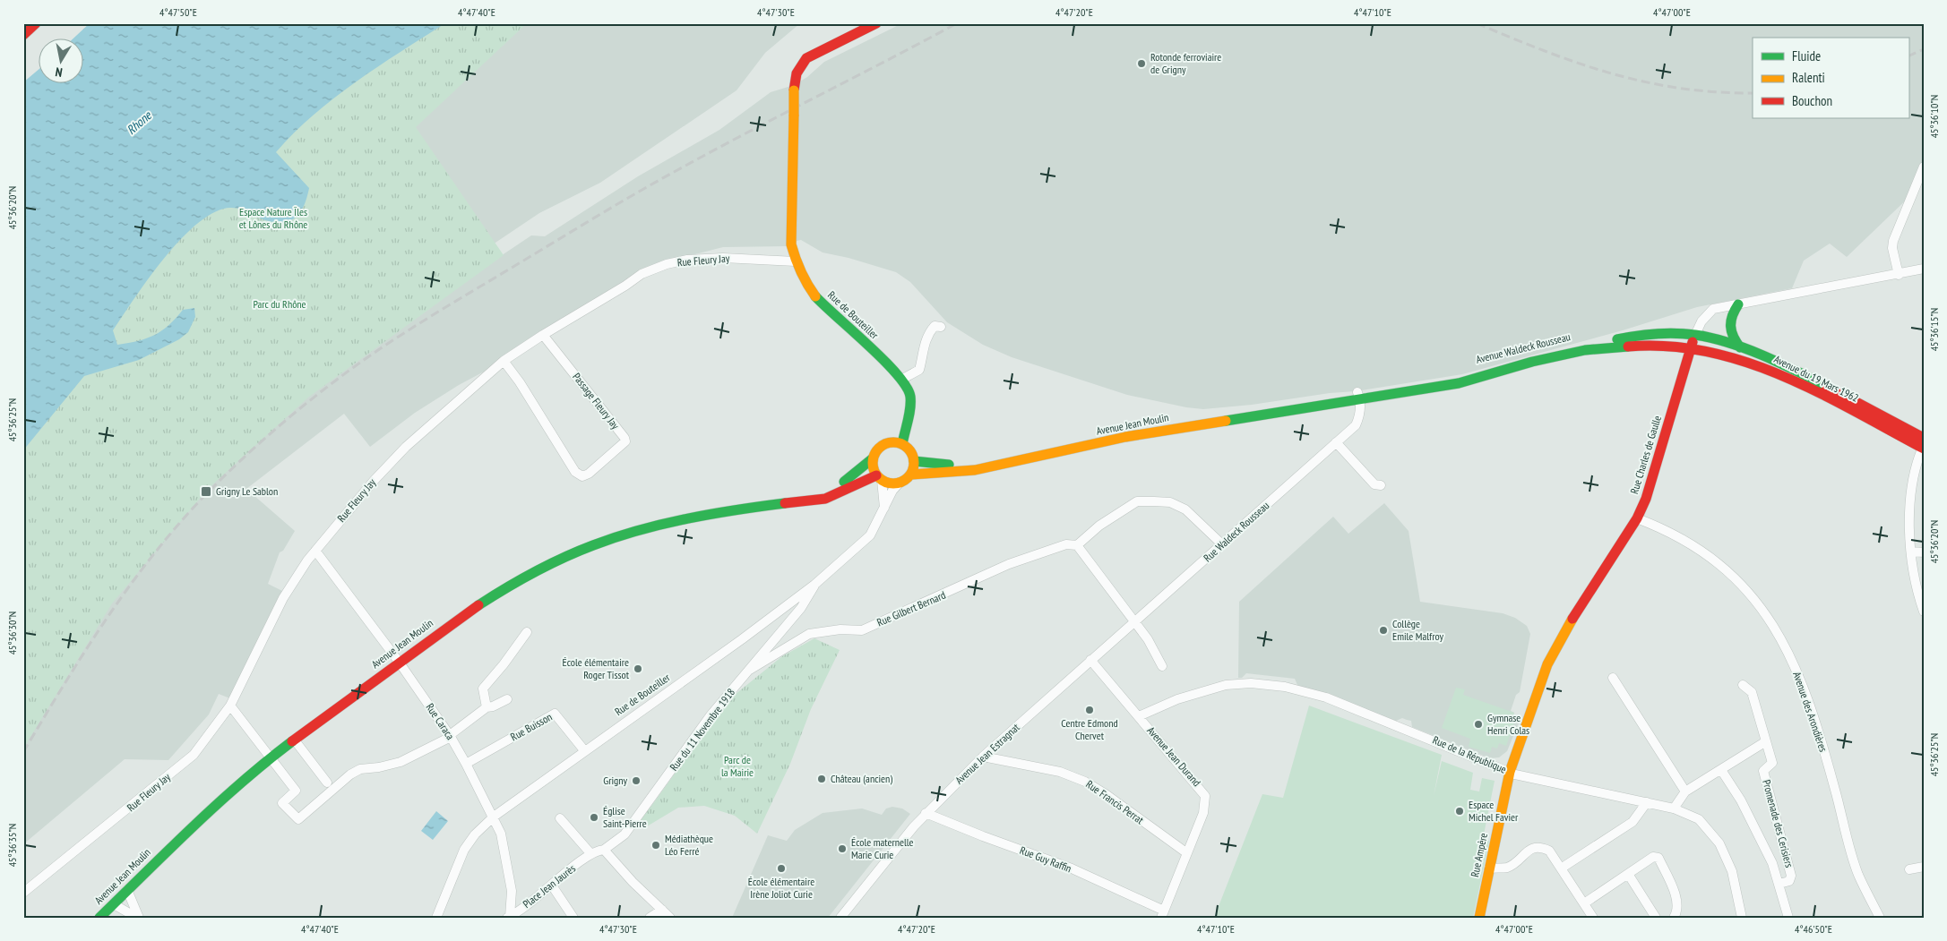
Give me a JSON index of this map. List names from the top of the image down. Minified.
{"streets":{"main road":["Rue de Bouteiller","Avenue Waldeck Rousseau","Avenue du 19 Mars 1962","Avenue Jean Moulin","Rue Charles de Gaulle","Rue Ampère"],"street":["Rue Fleury Jay","Passage Fleury Jay","Rue Waldeck Rousseau","Rue Gilbert Bernard","Avenue des Arondières","Rue Caraca","Rue Buisson","Rue du 11 Novembre 1918","Avenue Jean Estragnat","Rue de la République","Avenue Jean Durand","Rue Francis Perrat","Promenade des Cerisiers","Rue Guy Raffin","Place Jean Jaurès"]},"crossings":[["Rue Fleury Jay","Rue de Bouteiller"],["Rue Fleury Jay","Passage Fleury Jay"],["Rue Fleury Jay","Rue Caraca"],["Rue de Bouteiller","Avenue Jean Moulin"],["Rue de Bouteiller","Rue Caraca"],["Rue de Bouteiller","Rue Buisson"],["Rue de Bouteiller","Rue du 11 Novembre 1918"],["Avenue Waldeck Rousseau","Avenue du 19 Mars 1962"],["Avenue Waldeck Rousseau","Avenue Jean Moulin"],["Avenue Waldeck Rousseau","Rue Charles de Gaulle"],["Avenue Waldeck Rousseau","Rue Waldeck Rousseau"],["Avenue du 19 Mars 1962","Rue Charles de Gaulle"],["Avenue Jean Moulin","Rue Waldeck Rousseau"],["Avenue Jean Moulin","Rue Caraca"],["Rue Charles de Gaulle","Avenue des Arondières"],["Rue Charles de Gaulle","Rue de la République"],["Rue Charles de Gaulle","Rue Ampère"],["Rue Waldeck Rousseau","Avenue Jean Estragnat"],["Rue Waldeck Rousseau","Avenue Jean Durand"],["Rue Gilbert Bernard","Rue du 11 Novembre 1918"],["Rue Caraca","Rue Buisson"],["Rue Caraca","Place Jean Jaurès"],["Rue du 11 Novembre 1918","Place Jean Jaurès"],["Avenue Jean Estragnat","Avenue Jean Durand"],["Avenue Jean Estragnat","Rue Francis Perrat"],["Avenue Jean Estragnat","Rue Guy Raffin"],["Rue de la République","Avenue Jean Durand"],["Rue de la République","Rue Ampère"],["Avenue Jean Durand","Rue Francis Perrat"],["Avenue Jean Durand","Rue Guy Raffin"]],"water":["Rhone"],"parks":["Espace Nature Îles et Lônes du Rhône","Parc du Rhône","Parc de la Mairie"],"places":{"other":["Rotonde ferroviaire de Grigny","Collège Emile Malfroy","École élémentaire Roger Tissot","Centre Edmond Chervet","Gymnase Henri Colas","Château (ancien)","Grigny","Espace Michel Favier","Église Saint-Pierre","Médiathèque Léo Ferré","École maternelle Marie Curie","École élémentaire Irène Joliot Curie"],"transit":["Grigny Le Sablon"]},"legend":["Fluide","Ralenti","Bouchon"],"north":"bottom","coordinates":["4°47'50\"E","4°47'40\"E","4°47'30\"E","4°47'20\"E","4°47'10\"E","4°47'00\"E","45°36'10\"N","45°36'20\"N","45°36'15\"N","45°36'25\"N","45°36'30\"N","45°36'35\"N","4°46'50\"E"]}
